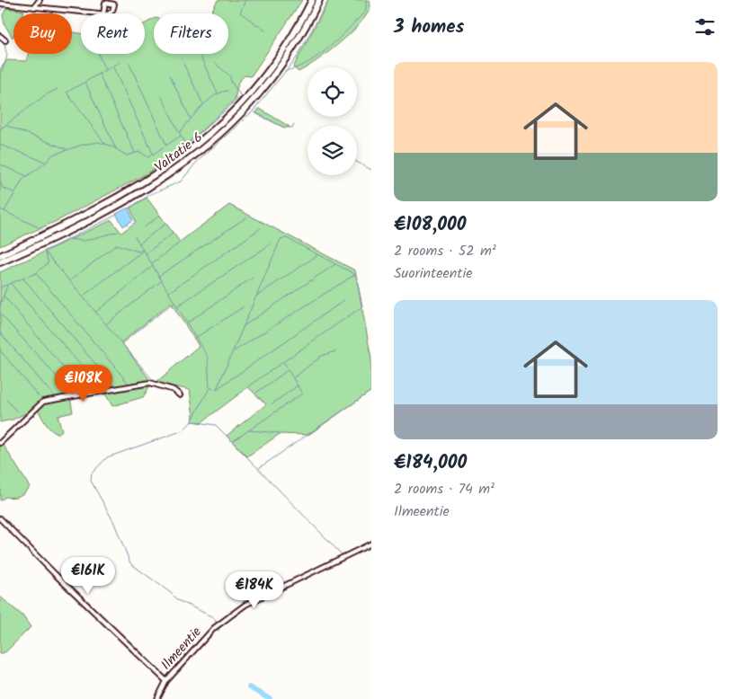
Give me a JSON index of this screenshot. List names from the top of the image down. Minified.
{"streets":{"highway":["Valtatie 6"],"street":["Ilmeentie"]},"page":{"heading":"3 homes","chip":["Buy","Rent","Filters"],"list":[{"name":"€108,000","note":"2 rooms · 52 m² · Suorinteentie"},{"name":"€184,000","note":"2 rooms · 74 m² · Ilmeentie"}],"price":["€108K","€161K","€184K"]}}
